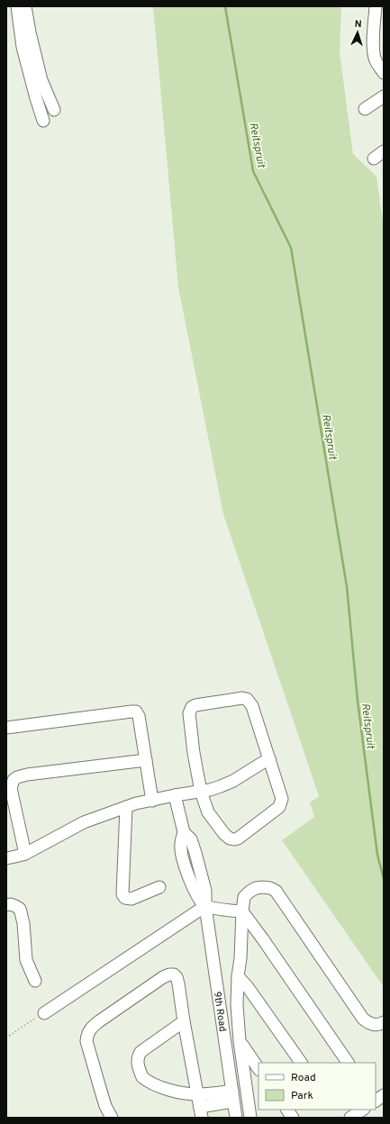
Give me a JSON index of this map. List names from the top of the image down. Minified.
{"streets":{"street":["9th Road"]},"water":["Reitspruit"],"legend":["Road","Park"],"north":"top"}
